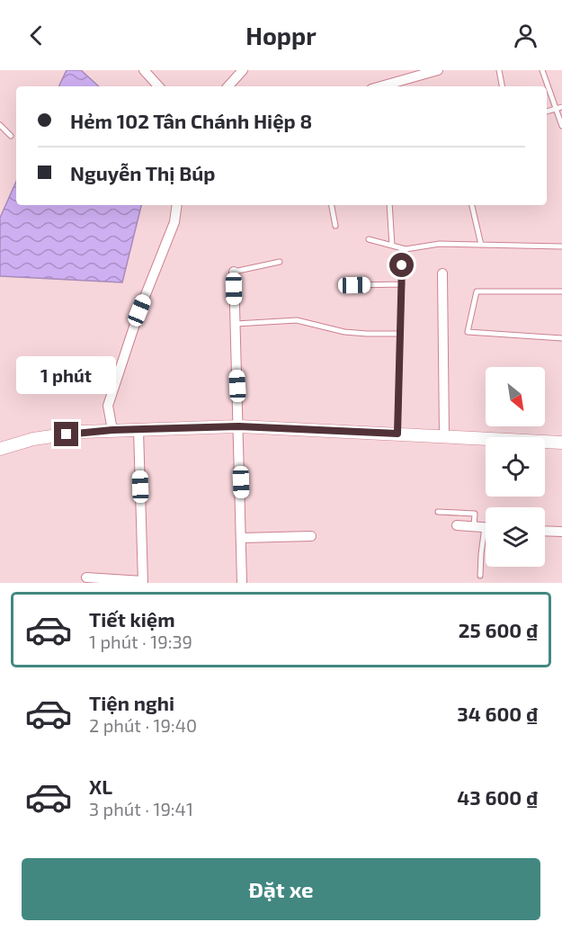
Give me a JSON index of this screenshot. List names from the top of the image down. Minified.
{"north":"bottom right","page":{"header":"Hoppr","banner":["Hẻm 102 Tân Chánh Hiệp 8","Nguyễn Thị Búp"],"bubble":"1 phút","list":[{"name":"Tiết kiệm","note":"1 phút · 19:39","value":"25 600 ₫"},{"name":"Tiện nghi","note":"2 phút · 19:40","value":"34 600 ₫"},{"name":"XL","note":"3 phút · 19:41","value":"43 600 ₫"}],"buttons":"Đặt xe"}}
